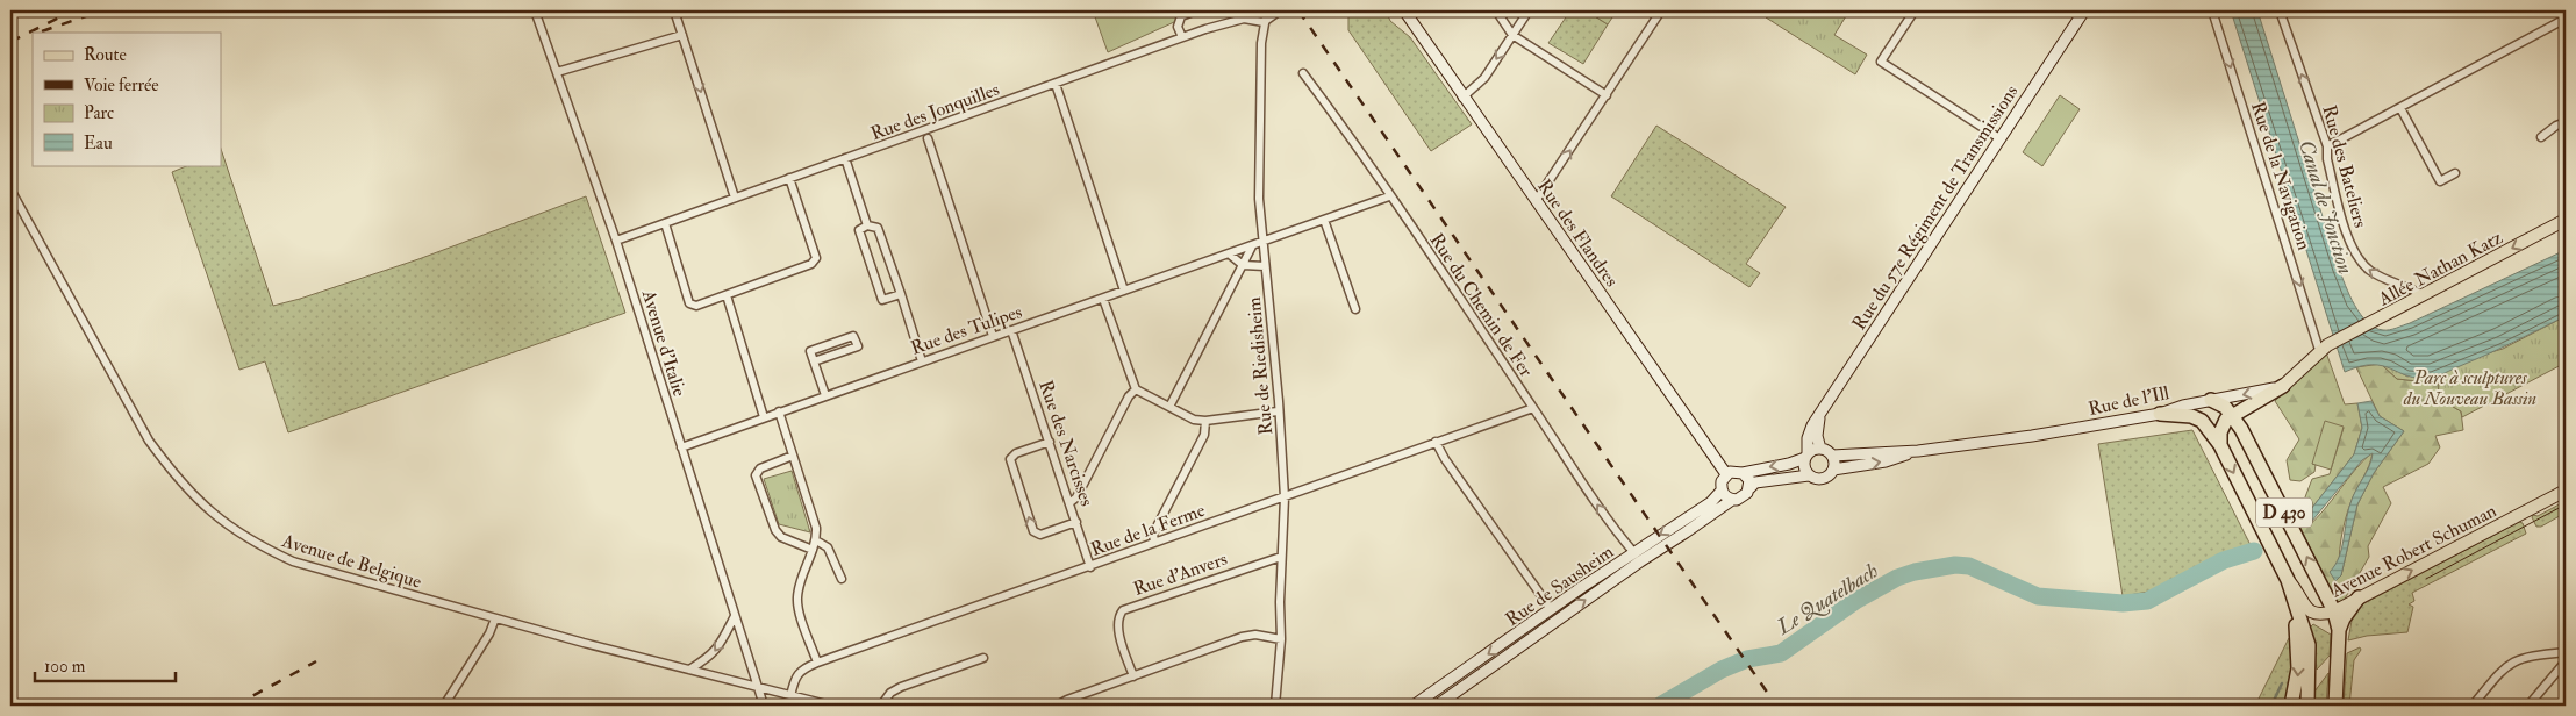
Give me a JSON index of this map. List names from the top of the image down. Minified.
{"streets":{"highway":["D 430"],"main road":["Rue du 57e Régiment de Transmissions","Rue des Flandres","Allée Nathan Katz","Rue de l'Ill","Avenue Robert Schuman","Rue de Sausheim"],"street":["Rue des Jonquilles","Rue des Bateliers","Rue de la Navigation","Rue du Chemin de Fer","Rue des Tulipes","Avenue d'Italie","Rue de Riedisheim","Rue des Narcisses","Rue de la Ferme","Avenue de Belgique","Rue d'Anvers"]},"crossings":[["Rue des Jonquilles","Avenue d'Italie"],["Rue des Jonquilles","Rue de Riedisheim"],["Rue des Bateliers","Allée Nathan Katz"],["Rue de la Navigation","Allée Nathan Katz"],["Rue du 57e Régiment de Transmissions","Rue de l'Ill"],["Rue des Flandres","Rue de Sausheim"],["Rue du Chemin de Fer","Rue des Tulipes"],["Rue du Chemin de Fer","Rue de la Ferme"],["Rue du Chemin de Fer","Rue de Sausheim"],["Rue des Tulipes","Avenue d'Italie"],["Rue des Tulipes","Rue de Riedisheim"],["Rue des Tulipes","Rue des Narcisses"],["Avenue d'Italie","Avenue de Belgique"],["Rue de Riedisheim","Rue de la Ferme"],["Rue de Riedisheim","Rue d'Anvers"],["Rue de l'Ill","D 430"],["Rue des Narcisses","Rue de la Ferme"],["D 430","Avenue Robert Schuman"],["Rue de la Ferme","Avenue de Belgique"]],"one_way":["Rue des Bateliers","Rue de la Navigation","Allée Nathan Katz","Avenue Robert Schuman"],"water":["Canal de Jonction","Le Quatelbach"],"parks":["Parc à sculptures du Nouveau Bassin"],"legend":["Route","Voie ferrée","Parc","Eau"],"scale_bar":"100 m"}
